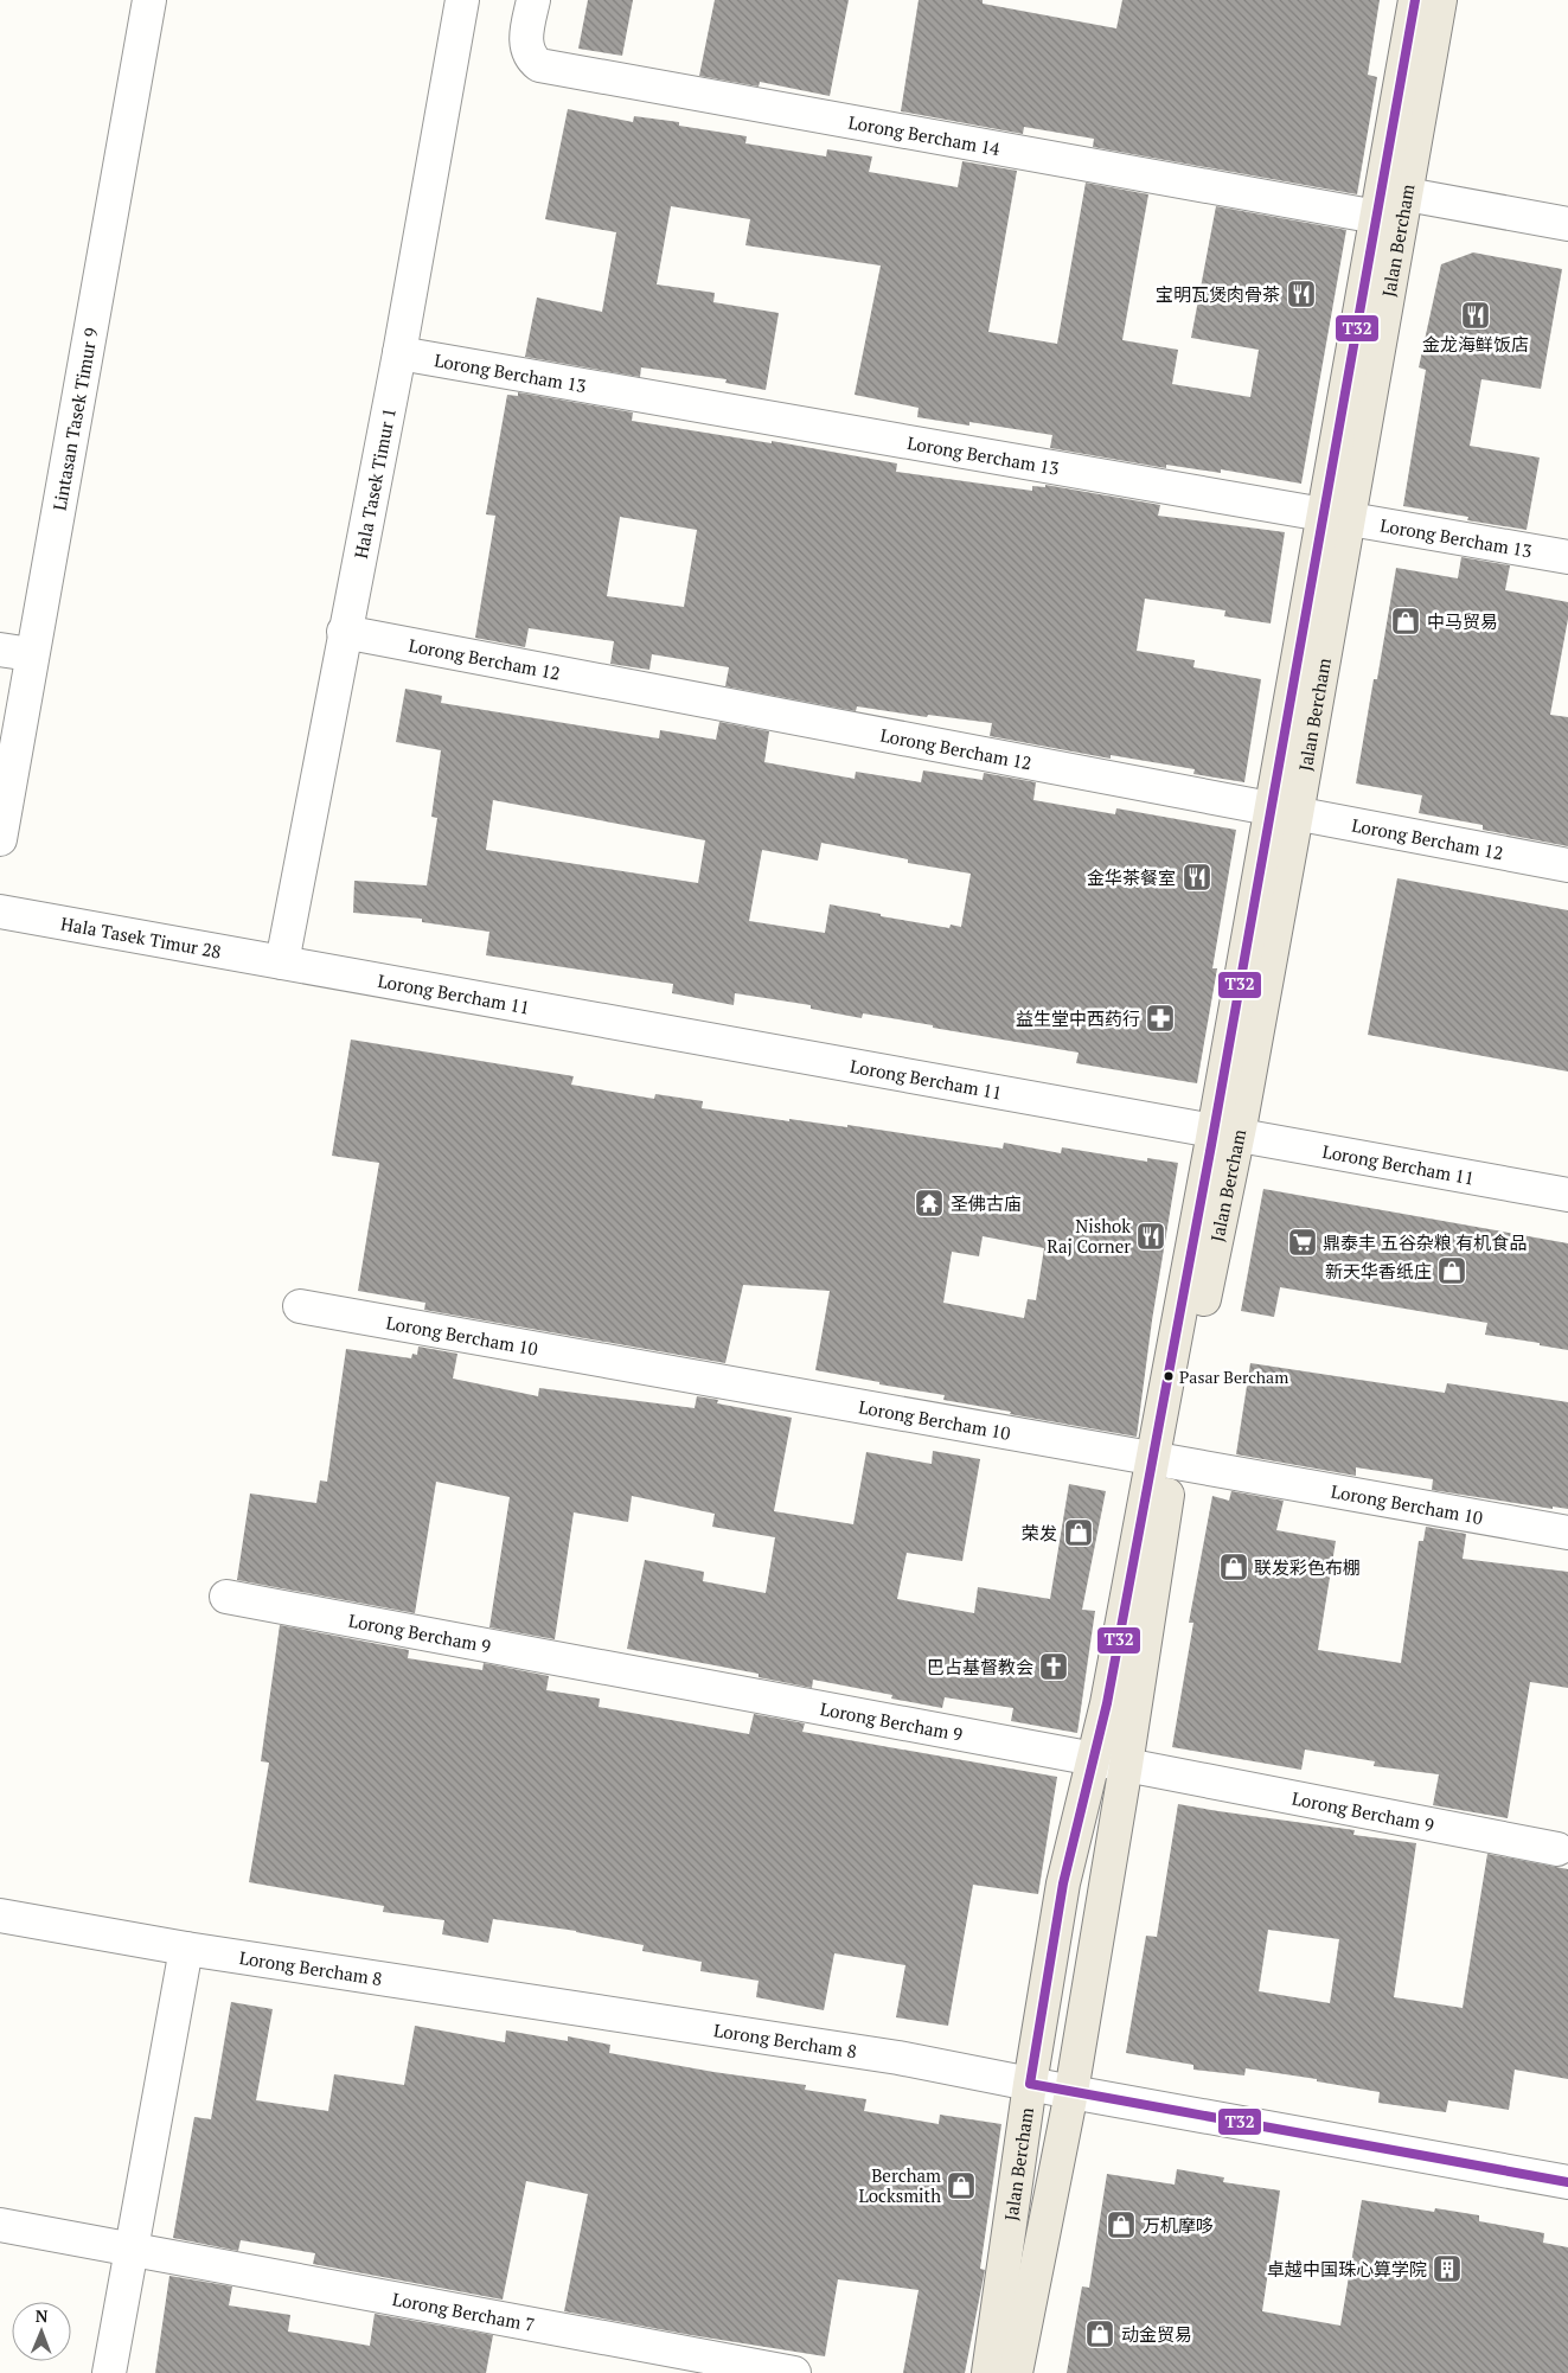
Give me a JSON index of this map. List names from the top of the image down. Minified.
{"streets":{"main road":["Jalan Bercham"],"street":["Lorong Bercham 14","Lorong Bercham 13","Lintasan Tasek Timur 9","Hala Tasek Timur 1","Lorong Bercham 12","Hala Tasek Timur 28","Lorong Bercham 11","Lorong Bercham 10","Lorong Bercham 9","Lorong Bercham 8","Lorong Bercham 7"]},"crossings":[["Lorong Bercham 14","Jalan Bercham"],["Jalan Bercham","Lorong Bercham 13"],["Jalan Bercham","Lorong Bercham 12"],["Jalan Bercham","Lorong Bercham 11"],["Jalan Bercham","Lorong Bercham 10"],["Jalan Bercham","Lorong Bercham 9"],["Jalan Bercham","Lorong Bercham 8"],["Lorong Bercham 13","Hala Tasek Timur 1"],["Hala Tasek Timur 1","Lorong Bercham 12"],["Hala Tasek Timur 1","Hala Tasek Timur 28"],["Hala Tasek Timur 1","Lorong Bercham 11"],["Hala Tasek Timur 28","Lorong Bercham 11"]],"places":{"restaurant":["宝明瓦煲肉骨茶","金龙海鲜饭店","金华茶餐室","Nishok Raj Corner"],"shop":["中马贸易","新天华香纸庄","荣发","联发彩色布棚","Bercham Locksmith","万机摩哆","动金贸易"],"pharmacy":["益生堂中西药行"],"temple":["圣佛古庙"],"supermarket":["鼎泰丰 五谷杂粮 有机食品"],"other":["Pasar Bercham"],"church":["巴占基督教会"],"building":["卓越中国珠心算学院"]},"lines":["transit line T32"],"north":"top"}
